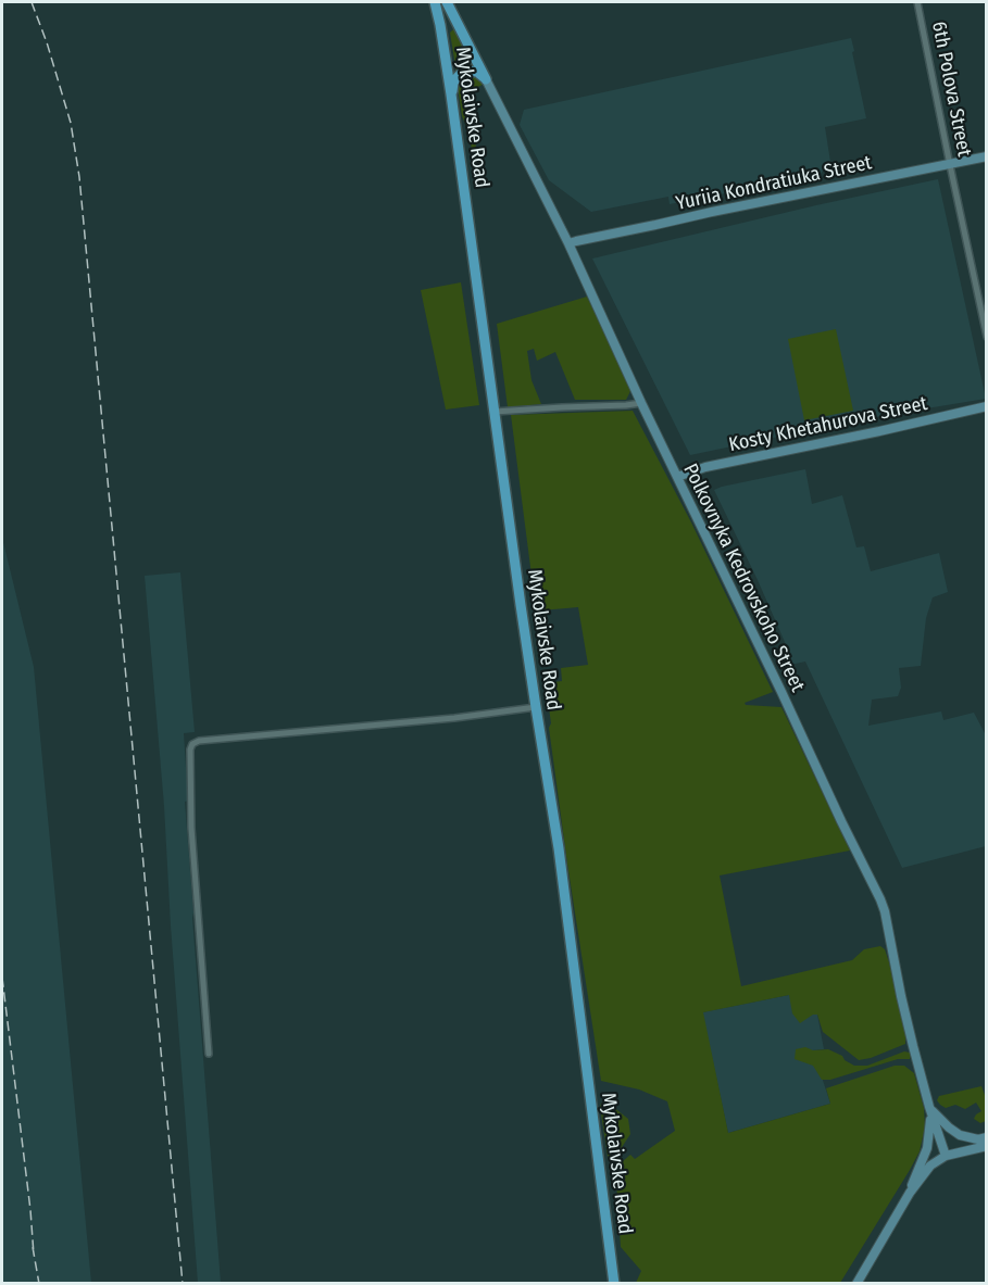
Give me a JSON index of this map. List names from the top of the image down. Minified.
{"streets":{"main road":["Mykolaivske Road"],"street":["6th Polova Street","Yuriia Kondratiuka Street","Kosty Khetahurova Street","Polkovnyka Kedrovskoho Street"]},"crossings":[["6th Polova Street","Yuriia Kondratiuka Street"],["Yuriia Kondratiuka Street","Polkovnyka Kedrovskoho Street"],["Kosty Khetahurova Street","Polkovnyka Kedrovskoho Street"]]}
